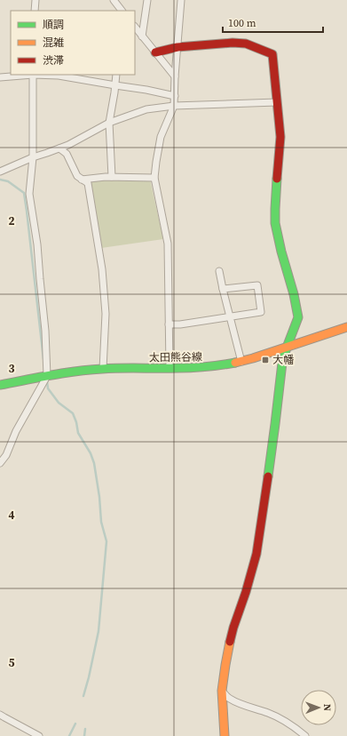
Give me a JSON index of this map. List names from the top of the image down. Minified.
{"streets":{"street":["太田熊谷線"]},"places":{"transit":["大幡"]},"legend":["順調","混雑","渋滞"],"scale_bar":"100 m","north":"right","grid":{"rows":["2","3","4","5"]}}
